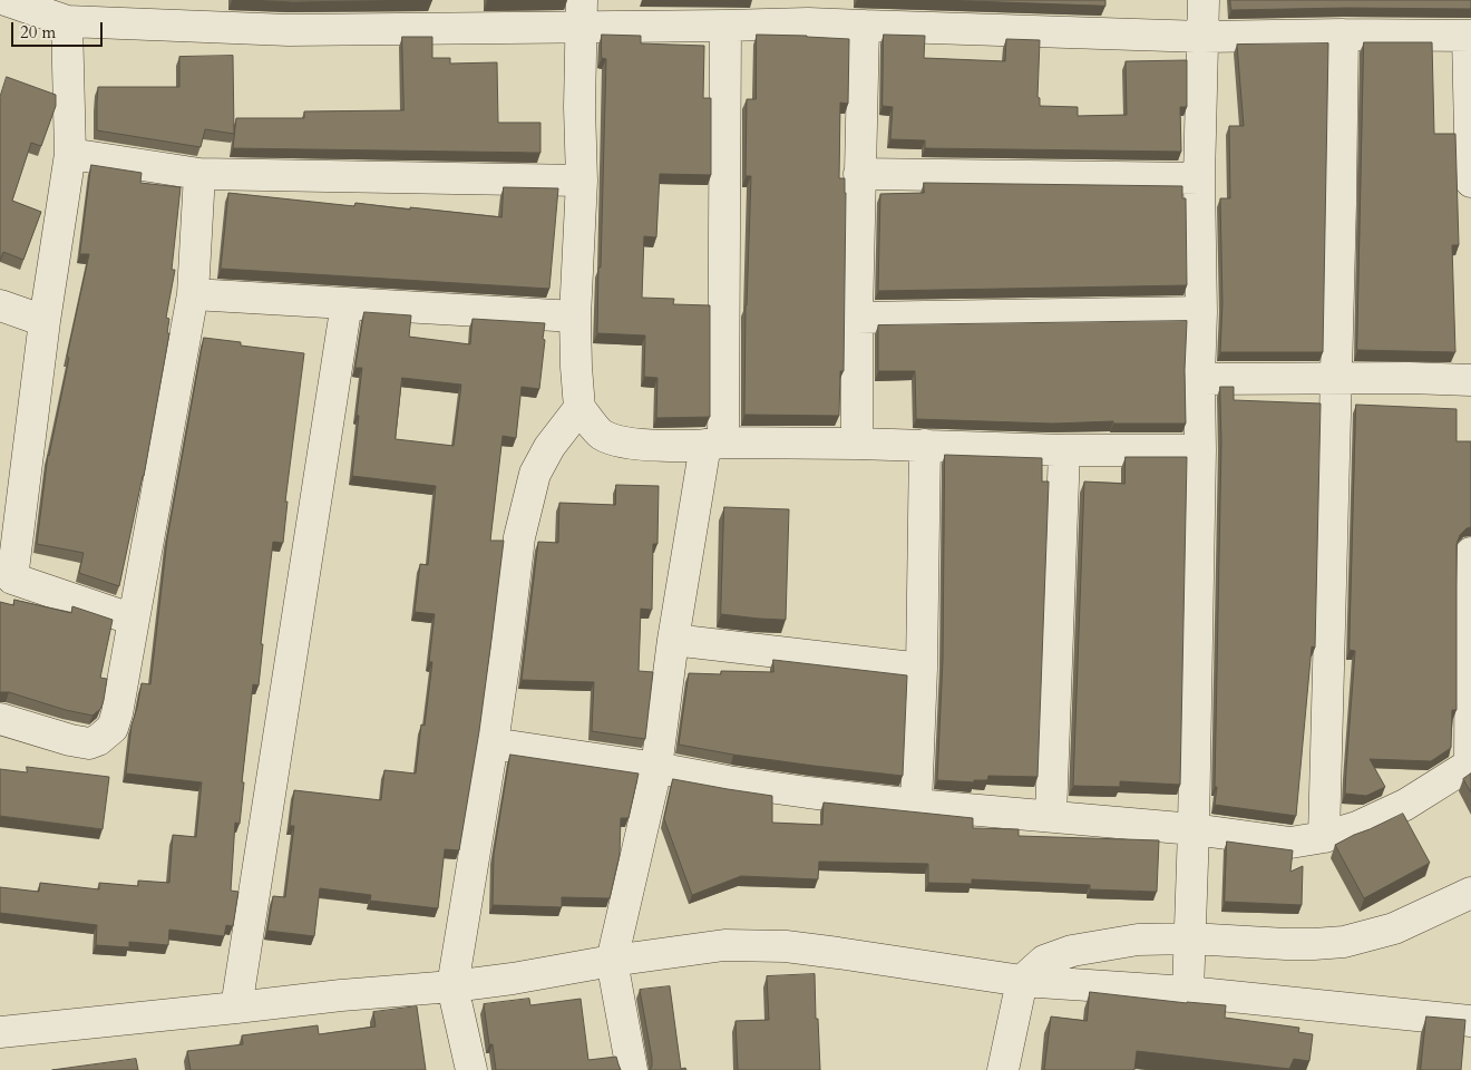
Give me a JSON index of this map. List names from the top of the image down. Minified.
{"scale_bar":"20 m"}
